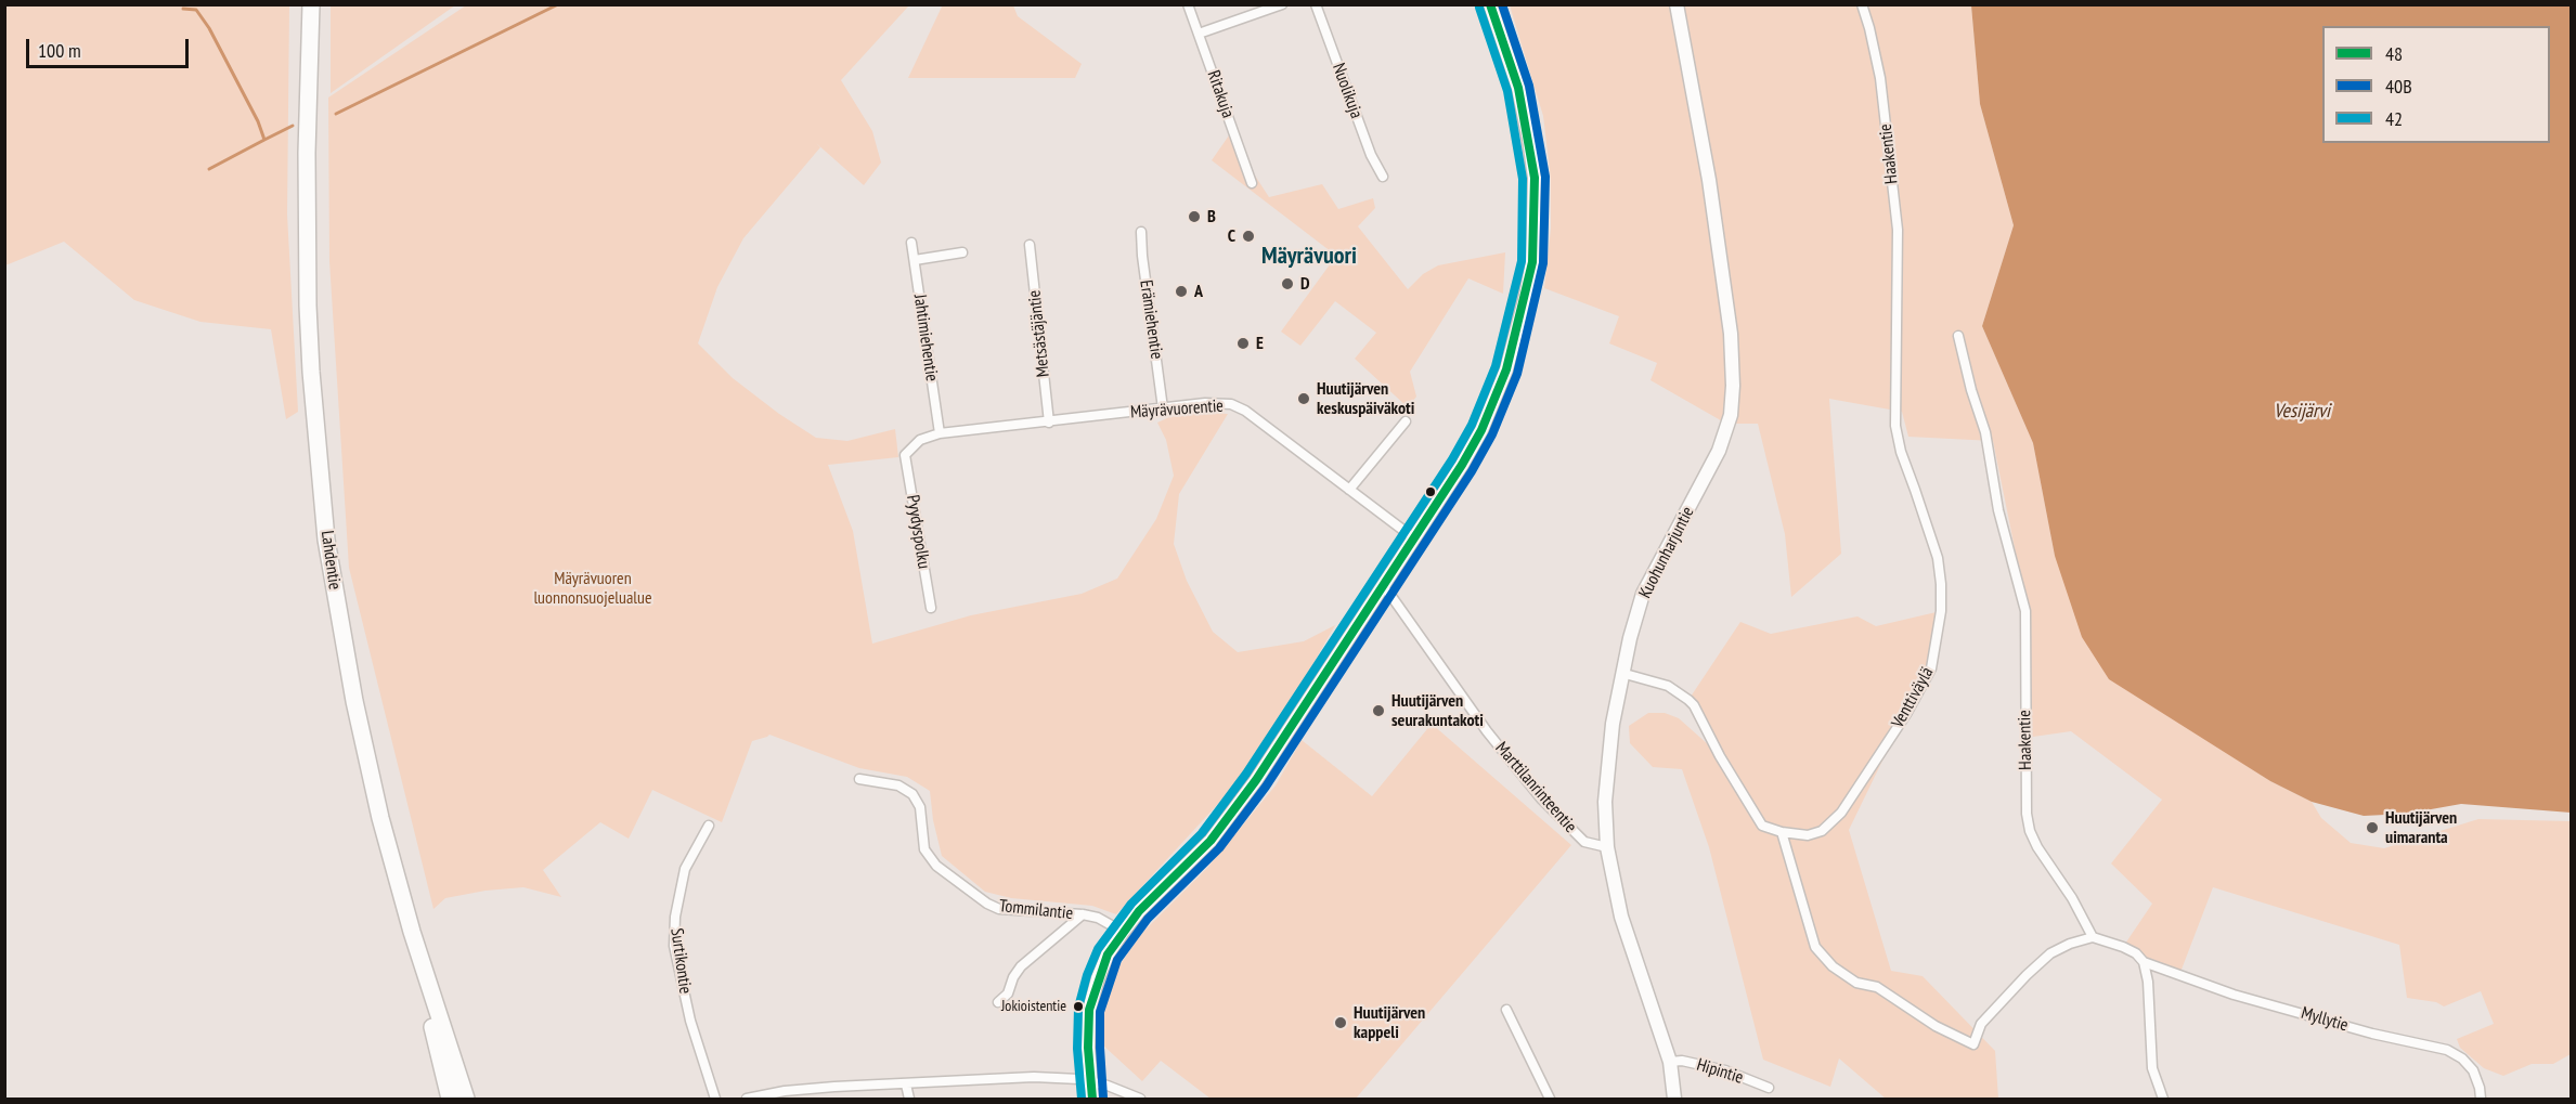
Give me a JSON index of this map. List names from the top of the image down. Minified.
{"streets":{"highway":["Lahdentie"],"street":["Nuolikuja","Ritakuja","Haakentie","Erämiehentie","Metsästäjäntie","Jahtimiehentie","Mäyrävuorentie","Pyydyspolku","Kuohunharjuntie","Venttiväylä","Marttilanrinteentie","Tommilantie","Surtikontie","Myllytie","Hipintie"]},"crossings":[["Haakentie","Venttiväylä"],["Erämiehentie","Mäyrävuorentie"],["Metsästäjäntie","Mäyrävuorentie"],["Jahtimiehentie","Mäyrävuorentie"],["Mäyrävuorentie","Pyydyspolku"],["Kuohunharjuntie","Marttilanrinteentie"],["Kuohunharjuntie","Hipintie"]],"districts":["Mäyrävuori"],"water":["Vesijärvi"],"parks":["Mäyrävuoren luonnonsuojelualue"],"places":["B","C","D","A","E","Huutijärven keskuspäiväkoti","Huutijärven seurakuntakoti","Huutijärven uimaranta","Jokioistentie","Huutijärven kappeli"],"lines":["transit line 48","transit line 40B","transit line 42"],"legend":["48","40B","42"],"scale_bar":"100 m"}
